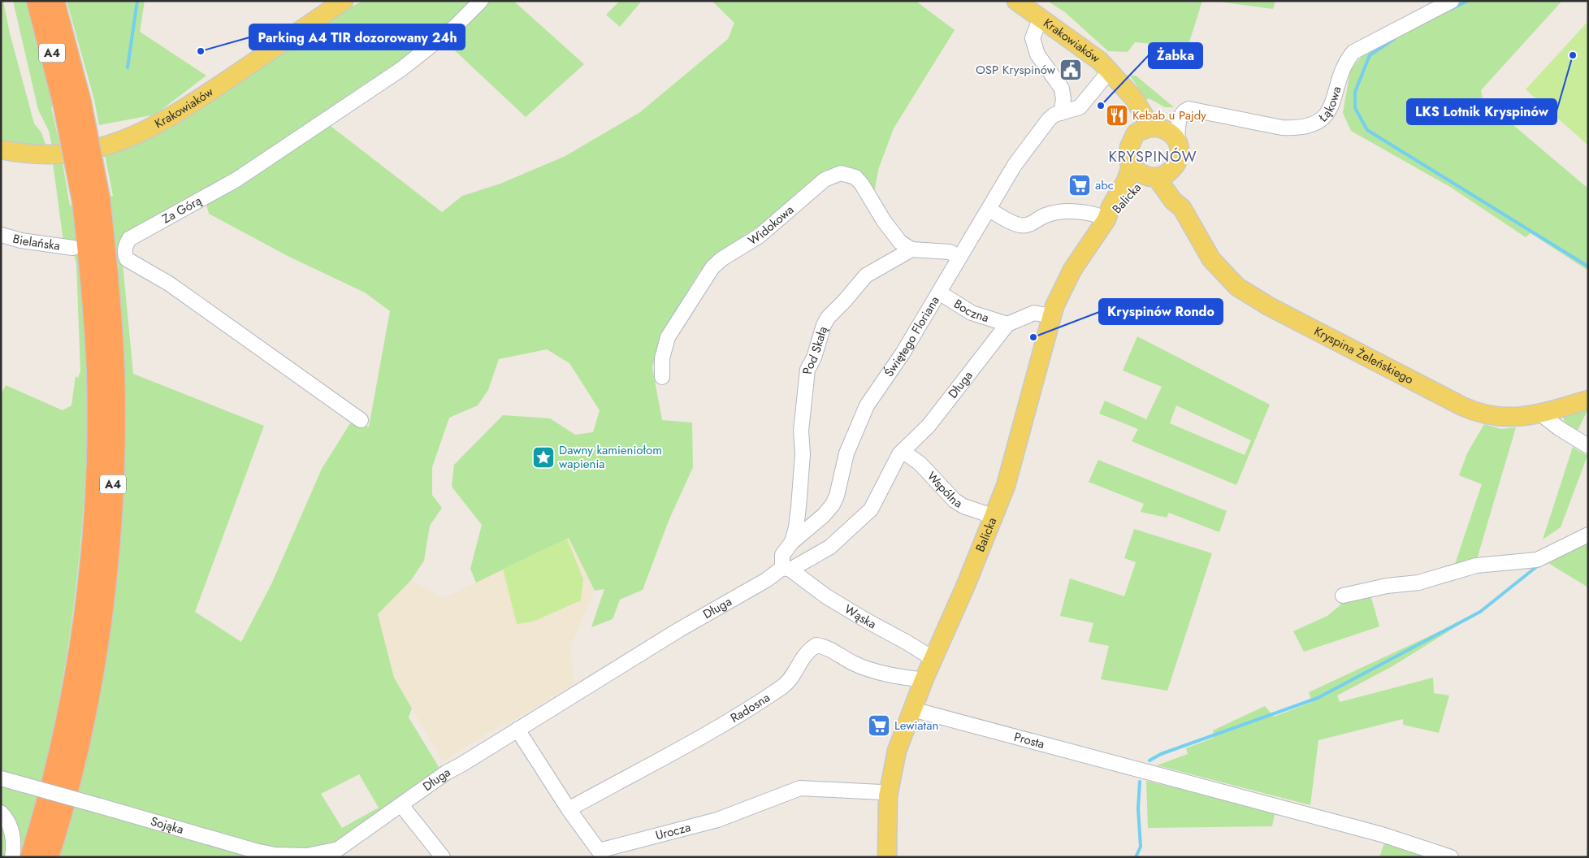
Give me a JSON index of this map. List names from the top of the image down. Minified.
{"streets":{"highway":["A4"],"main road":["Krakowiaków","Balicka","Kryspina Żeleńskiego"],"street":["Łąkowa","Za Górą","Widokowa","Bielańska","Boczna","Świętego Floriana","Pod Skałą","Długa","Wspólna","Wąska","Radosna","Prosta","Sojąka","Urocza"]},"crossings":[["Krakowiaków","Łąkowa"],["Krakowiaków","Balicka"],["Krakowiaków","Świętego Floriana"],["Krakowiaków","Kryspina Żeleńskiego"],["Łąkowa","Balicka"],["Łąkowa","Kryspina Żeleńskiego"],["Balicka","Kryspina Żeleńskiego"],["Balicka","Długa"],["Balicka","Wspólna"],["Balicka","Wąska"],["Balicka","Radosna"],["Balicka","Prosta"],["Balicka","Urocza"],["Widokowa","Pod Skałą"],["Boczna","Świętego Floriana"],["Boczna","Długa"],["Świętego Floriana","Pod Skałą"],["Świętego Floriana","Długa"],["Świętego Floriana","Wąska"],["Długa","Wspólna"],["Długa","Wąska"],["Długa","Sojąka"],["Długa","Urocza"],["Radosna","Urocza"]],"districts":["KRYSPINÓW"],"places":{"other":["Parking A4 TIR dozorowany 24h","LKS Lotnik Kryspinów","Żabka","Kryspinów Rondo"],"public building":["OSP Kryspinów"],"restaurant":["Kebab u Pajdy"],"supermarket":["abc","Lewiatan"],"place":["Dawny kamieniołom wapienia"]}}
